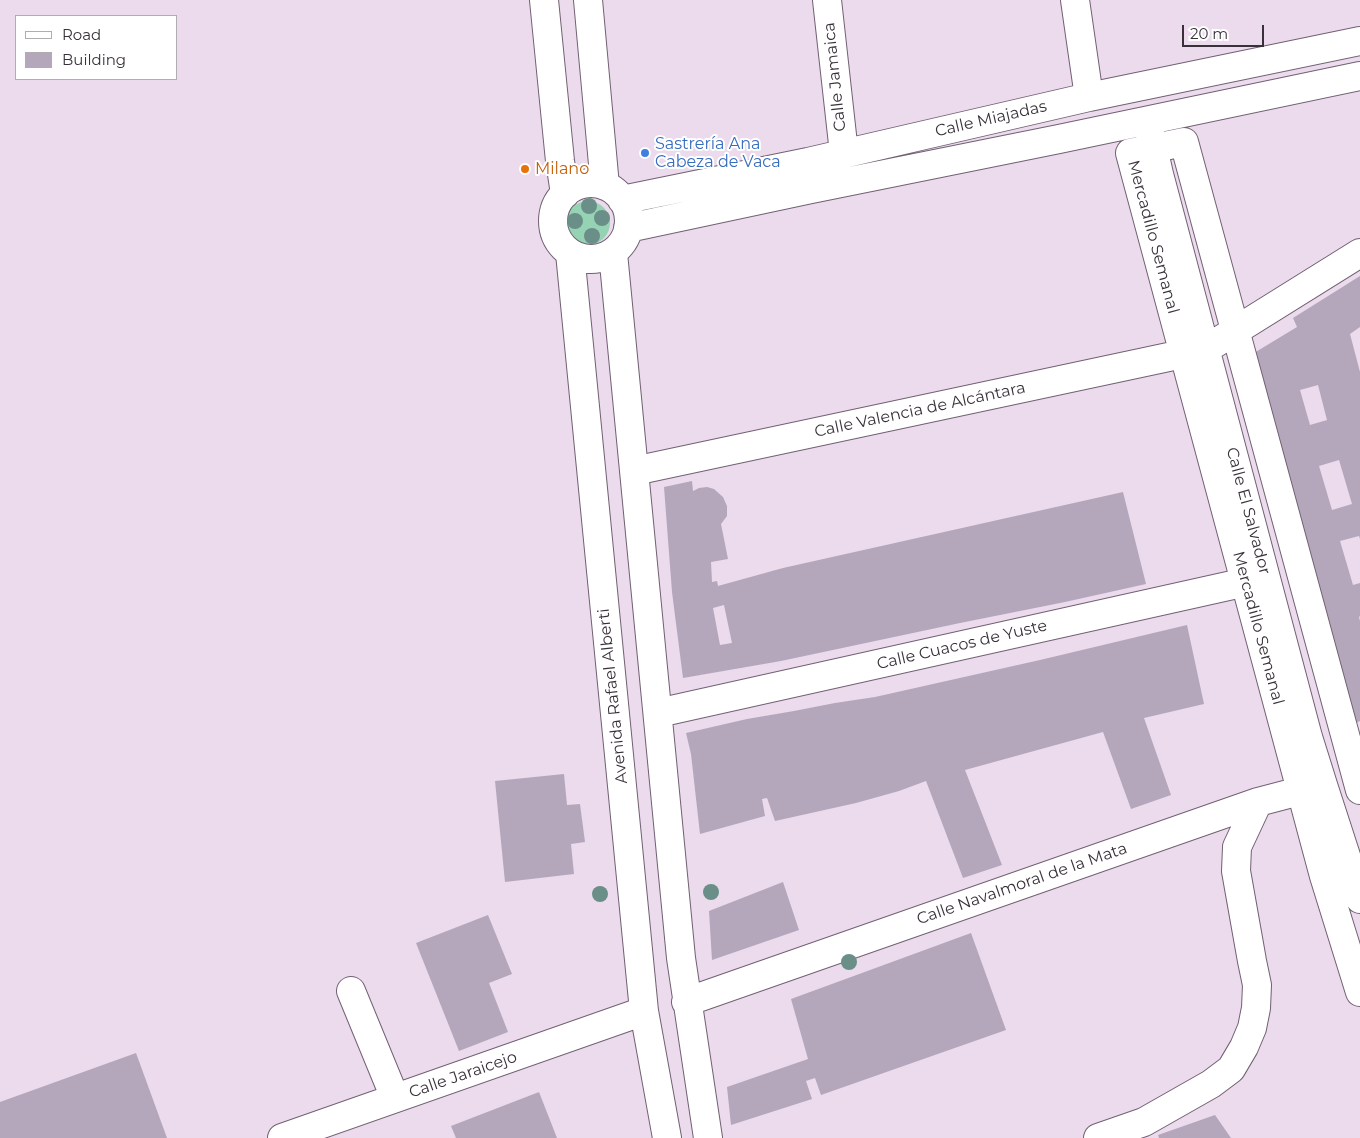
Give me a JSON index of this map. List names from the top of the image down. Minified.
{"streets":{"street":["Calle Jamaica","Calle Miajadas","Mercadillo Semanal","Calle Valencia de Alcántara","Calle El Salvador","Calle Cuacos de Yuste","Avenida Rafael Alberti","Calle Navalmoral de la Mata","Calle Jaraicejo"]},"crossings":[["Calle Jamaica","Calle Miajadas"],["Calle Miajadas","Calle El Salvador"],["Calle Miajadas","Avenida Rafael Alberti"],["Mercadillo Semanal","Calle El Salvador"],["Mercadillo Semanal","Calle Navalmoral de la Mata"],["Calle Valencia de Alcántara","Calle El Salvador"],["Calle El Salvador","Calle Cuacos de Yuste"],["Calle El Salvador","Calle Navalmoral de la Mata"],["Avenida Rafael Alberti","Calle Jaraicejo"]],"places":["Sastrería Ana Cabeza de Vaca","Milano"],"legend":["Road","Building"],"scale_bar":"20 m"}
